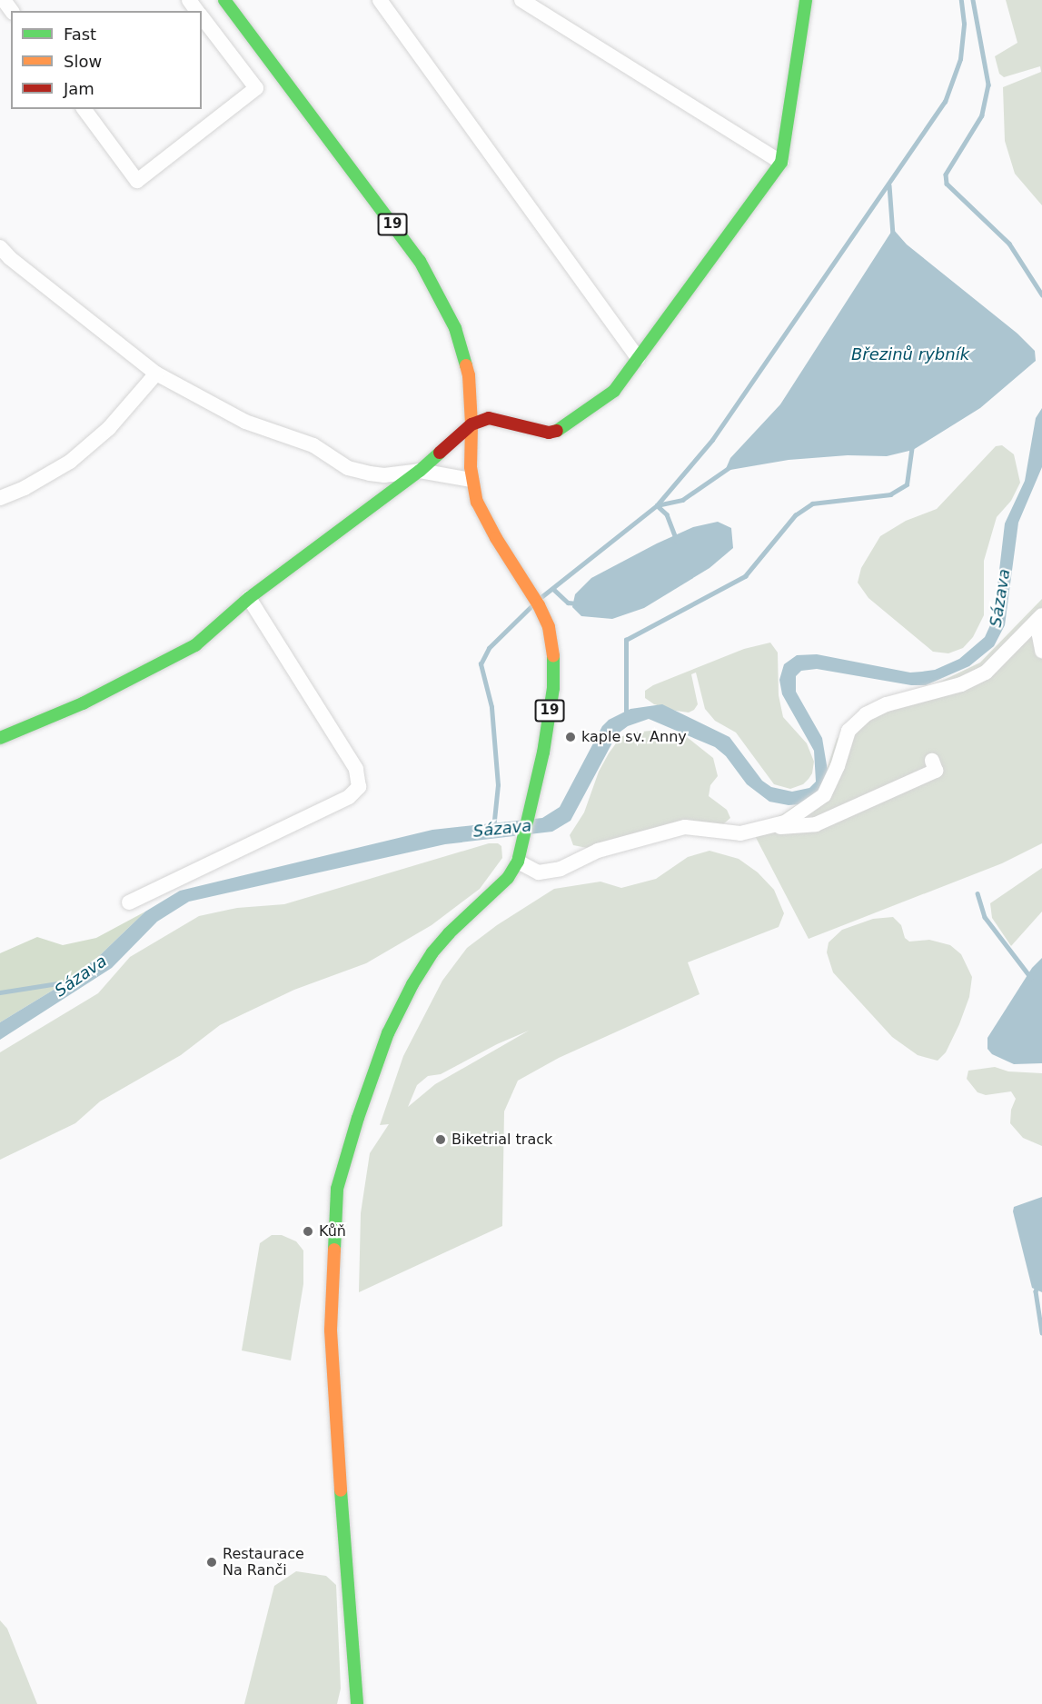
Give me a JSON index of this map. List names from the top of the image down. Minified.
{"streets":{"main road":["19"]},"water":["Březinů rybník","Sázava"],"places":["kaple sv. Anny","Biketrial track","Kůň","Restaurace Na Ranči"],"legend":["Fast","Slow","Jam"]}
